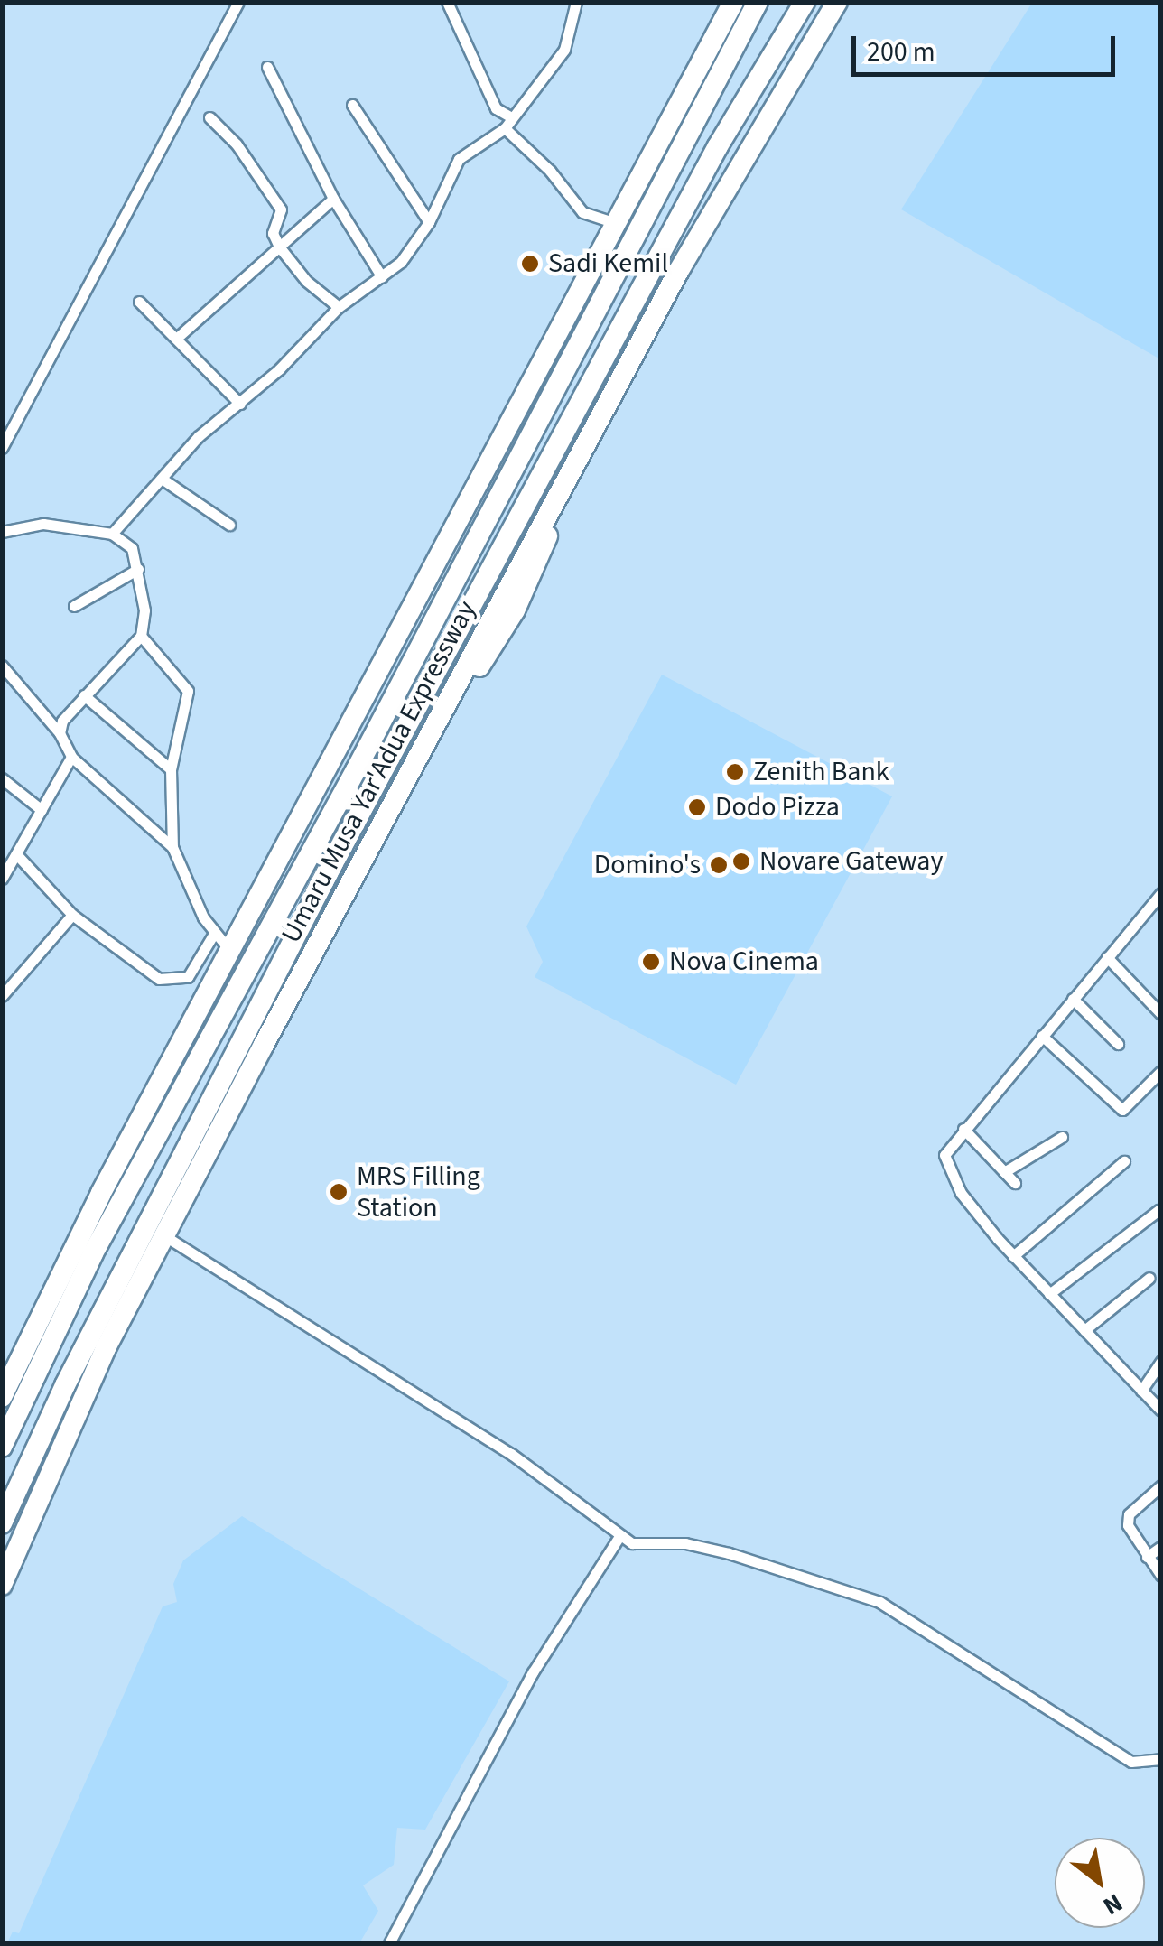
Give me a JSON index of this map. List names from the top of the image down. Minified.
{"streets":{"highway":["Umaru Musa Yar'Adua Expressway"]},"places":["Sadi Kemil","Zenith Bank","Dodo Pizza","Novare Gateway","Domino's","Nova Cinema","MRS Filling Station"],"scale_bar":"200 m","north":"bottom right"}
